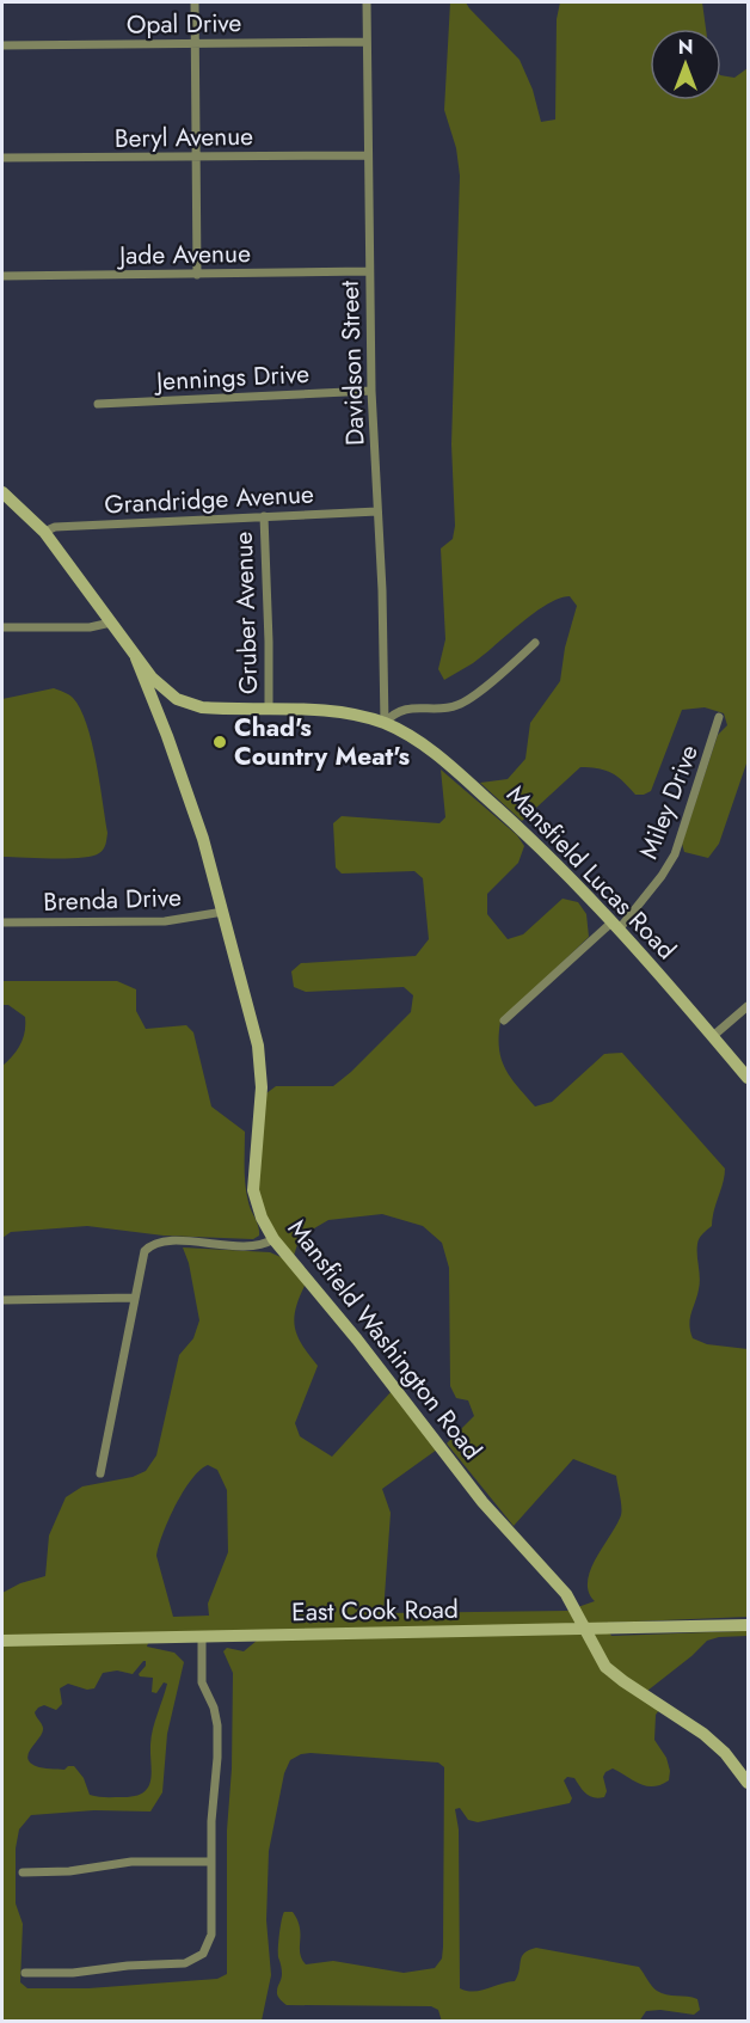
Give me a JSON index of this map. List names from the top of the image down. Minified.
{"streets":{"street":["Opal Drive","Beryl Avenue","Jade Avenue","Davidson Street","Jennings Drive","Grandridge Avenue","Gruber Avenue","Miley Drive","Mansfield Lucas Road","Brenda Drive","Mansfield Washington Road","East Cook Road"]},"crossings":[["Opal Drive","Davidson Street"],["Beryl Avenue","Davidson Street"],["Jade Avenue","Davidson Street"],["Davidson Street","Jennings Drive"],["Davidson Street","Grandridge Avenue"],["Davidson Street","Mansfield Lucas Road"],["Grandridge Avenue","Gruber Avenue"],["Gruber Avenue","Mansfield Lucas Road"],["Miley Drive","Mansfield Lucas Road"],["Brenda Drive","Mansfield Washington Road"],["Mansfield Washington Road","East Cook Road"]],"places":["Chad's Country Meat's"],"north":"top"}
